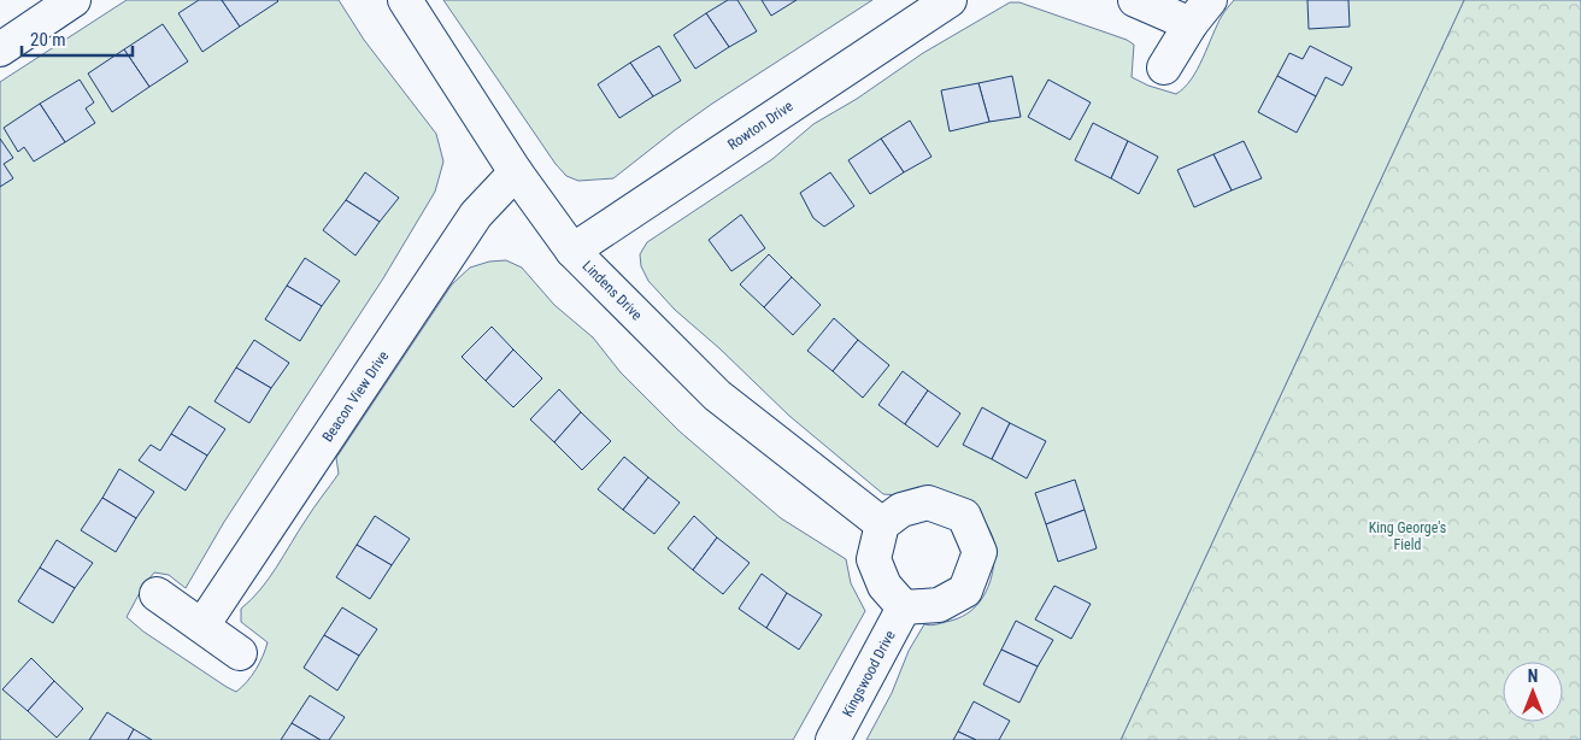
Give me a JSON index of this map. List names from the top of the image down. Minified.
{"streets":{"street":["Rowton Drive","Lindens Drive","Beacon View Drive","Kingswood Drive"]},"crossings":[["Rowton Drive","Lindens Drive"],["Lindens Drive","Beacon View Drive"],["Lindens Drive","Kingswood Drive"]],"parks":["King George's Field"],"scale_bar":"20 m","north":"top"}
